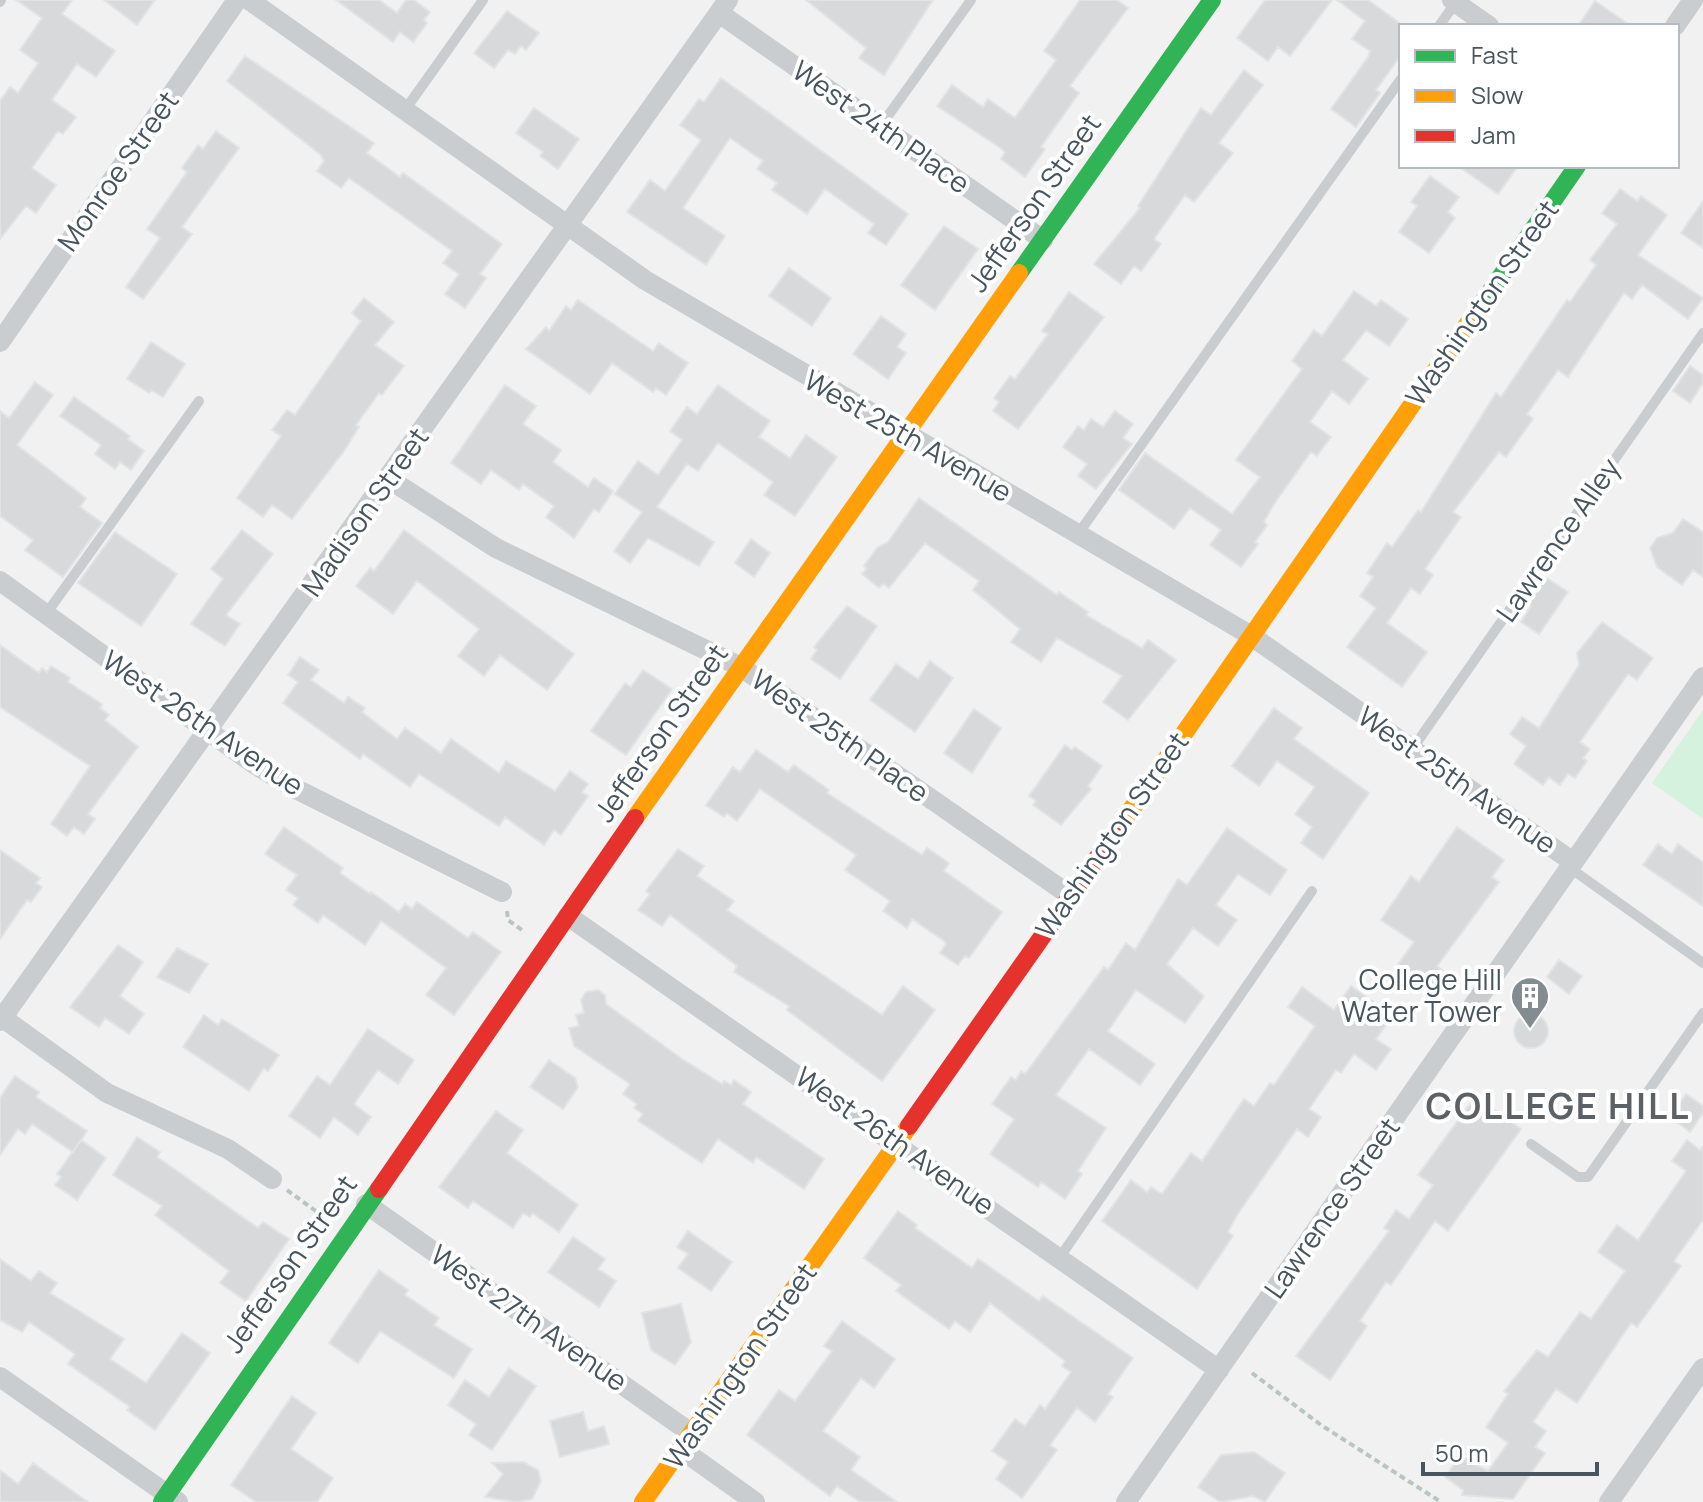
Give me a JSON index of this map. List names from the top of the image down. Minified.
{"streets":{"street":["West 24th Place","Monroe Street","Jefferson Street","Washington Street","West 25th Avenue","Madison Street","West 26th Avenue","West 25th Place","Lawrence Street","West 27th Avenue"],"lane":["Lawrence Alley"]},"crossings":[["West 24th Place","Jefferson Street"],["West 24th Place","Madison Street"],["Jefferson Street","West 25th Avenue"],["Jefferson Street","West 26th Avenue"],["Jefferson Street","West 25th Place"],["Jefferson Street","West 27th Avenue"],["Washington Street","West 25th Avenue"],["Washington Street","West 26th Avenue"],["Washington Street","West 25th Place"],["Washington Street","West 27th Avenue"],["West 25th Avenue","Madison Street"],["West 25th Avenue","Lawrence Alley"],["West 25th Avenue","Lawrence Street"],["Madison Street","West 26th Avenue"],["Madison Street","West 25th Place"],["West 26th Avenue","Lawrence Street"]],"districts":["COLLEGE HILL"],"places":{"building":["College Hill Water Tower"]},"legend":["Fast","Slow","Jam"],"scale_bar":"50 m"}
